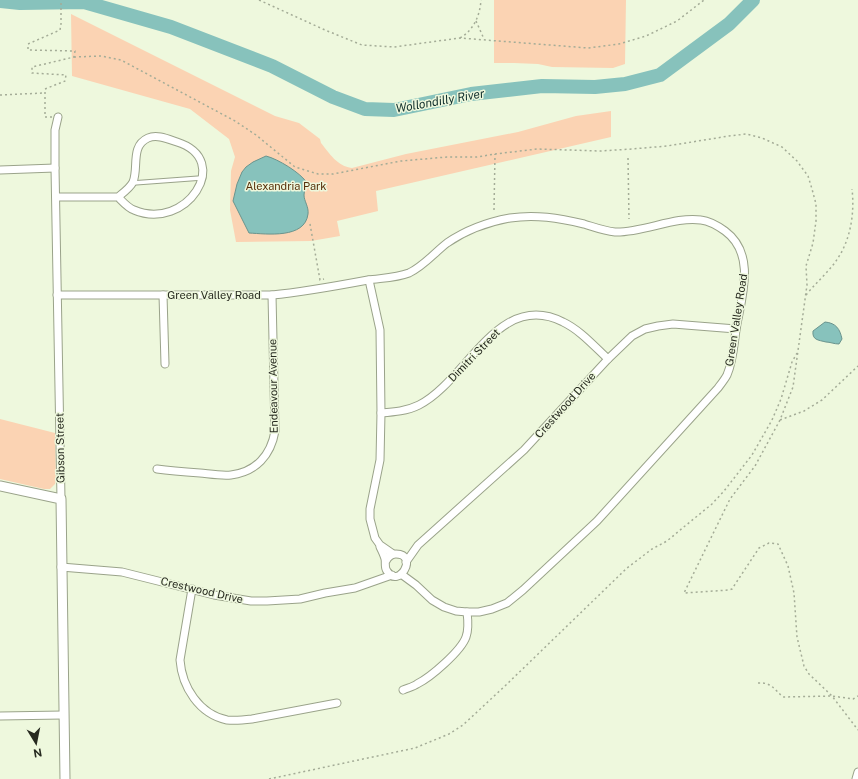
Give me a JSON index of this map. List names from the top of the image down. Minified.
{"streets":{"street":["Green Valley Road","Dimitri Street","Endeavour Avenue","Crestwood Drive","Gibson Street"]},"crossings":[["Green Valley Road","Endeavour Avenue"],["Green Valley Road","Crestwood Drive"],["Green Valley Road","Gibson Street"],["Dimitri Street","Crestwood Drive"],["Crestwood Drive","Gibson Street"]],"water":["Wollondilly River"],"parks":["Alexandria Park"],"north":"bottom"}
